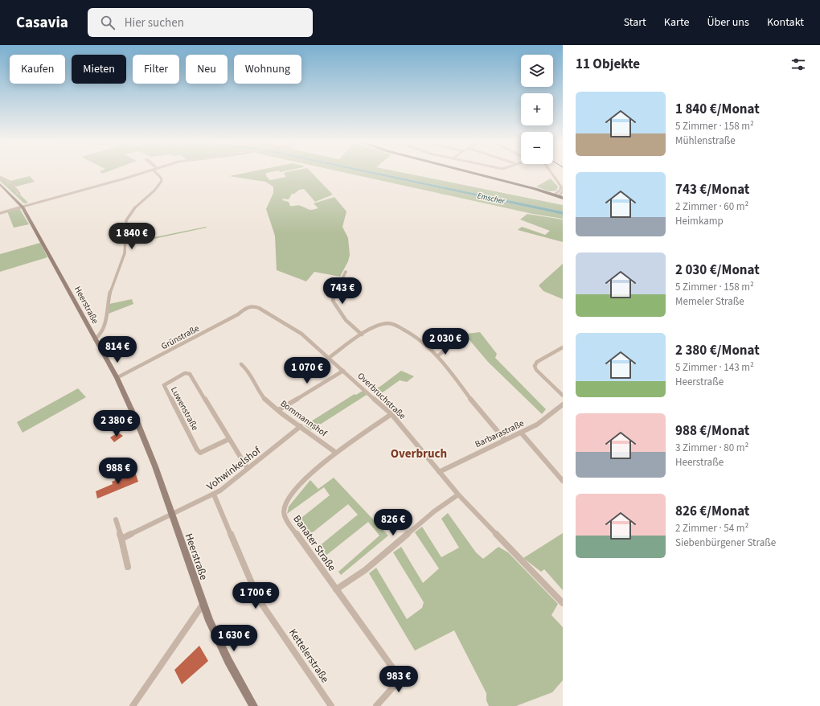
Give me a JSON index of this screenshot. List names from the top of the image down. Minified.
{"streets":{"main road":["Heerstraße"],"street":["Grünstraße","Overbruchstraße","Luwenstraße","Bommannshof","Barbarastraße","Vohwinkelshof","Banater Straße","Kettelerstraße"]},"crossings":[["Heerstraße","Grünstraße"],["Heerstraße","Vohwinkelshof"],["Grünstraße","Overbruchstraße"],["Overbruchstraße","Barbarastraße"],["Overbruchstraße","Banater Straße"],["Luwenstraße","Vohwinkelshof"],["Bommannshof","Vohwinkelshof"],["Bommannshof","Banater Straße"],["Vohwinkelshof","Kettelerstraße"]],"districts":["Overbruch"],"water":["Emscher"],"page":{"header":"Casavia","search":"Hier suchen","nav":["Start","Karte","Über uns","Kontakt"],"heading":"11 Objekte","map_buttons":["+","−"],"chip":["Kaufen","Mieten","Filter","Neu","Wohnung"],"list":[{"name":"1 840 €/Monat","note":"5 Zimmer · 158 m² · Mühlenstraße"},{"name":"743 €/Monat","note":"2 Zimmer · 60 m² · Heimkamp"},{"name":"2 030 €/Monat","note":"5 Zimmer · 158 m² · Memeler Straße"},{"name":"2 380 €/Monat","note":"5 Zimmer · 143 m² · Heerstraße"},{"name":"988 €/Monat","note":"3 Zimmer · 80 m² · Heerstraße"},{"name":"826 €/Monat","note":"2 Zimmer · 54 m² · Siebenbürgener Straße"}],"price":["1 840 €","743 €","2 030 €","814 €","1 070 €","2 380 €","988 €","826 €","1 700 €","1 630 €","983 €"]}}
